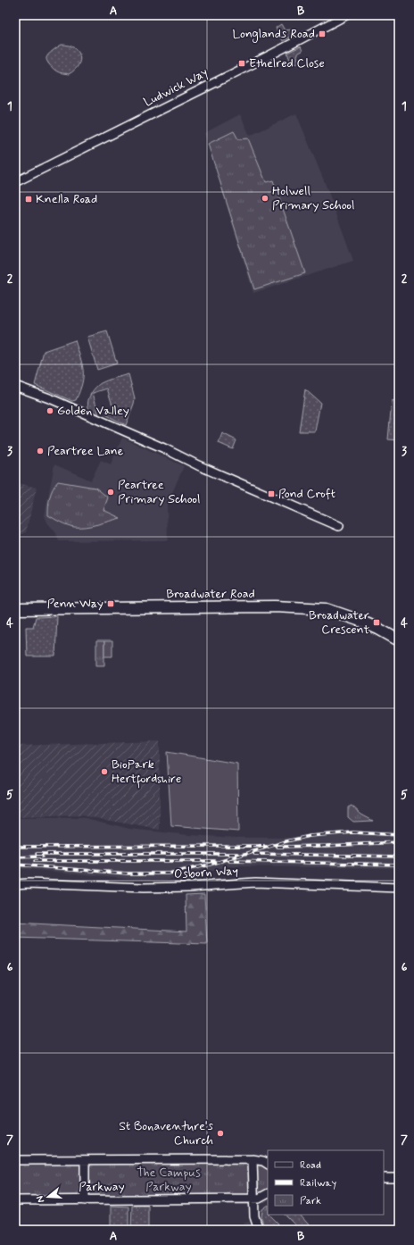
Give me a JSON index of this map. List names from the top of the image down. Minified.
{"streets":{"main road":["Broadwater Road"],"street":["Ludwick Way","Osborn Way","Parkway"]},"parks":["The Campus Parkway"],"places":{"transit":["Longlands Road","Ethelred Close","Knella Road","Pond Croft","Penn Way","Broadwater Crescent"],"other":["Holwell Primary School","Golden Valley","Peartree Lane","Peartree Primary School","BioPark Hertfordshire","St Bonaventure's Church"]},"legend":["Road","Railway","Park"],"north":"left","grid":{"columns":["A","B"],"rows":["1","2","3","4","5","6","7"]}}
